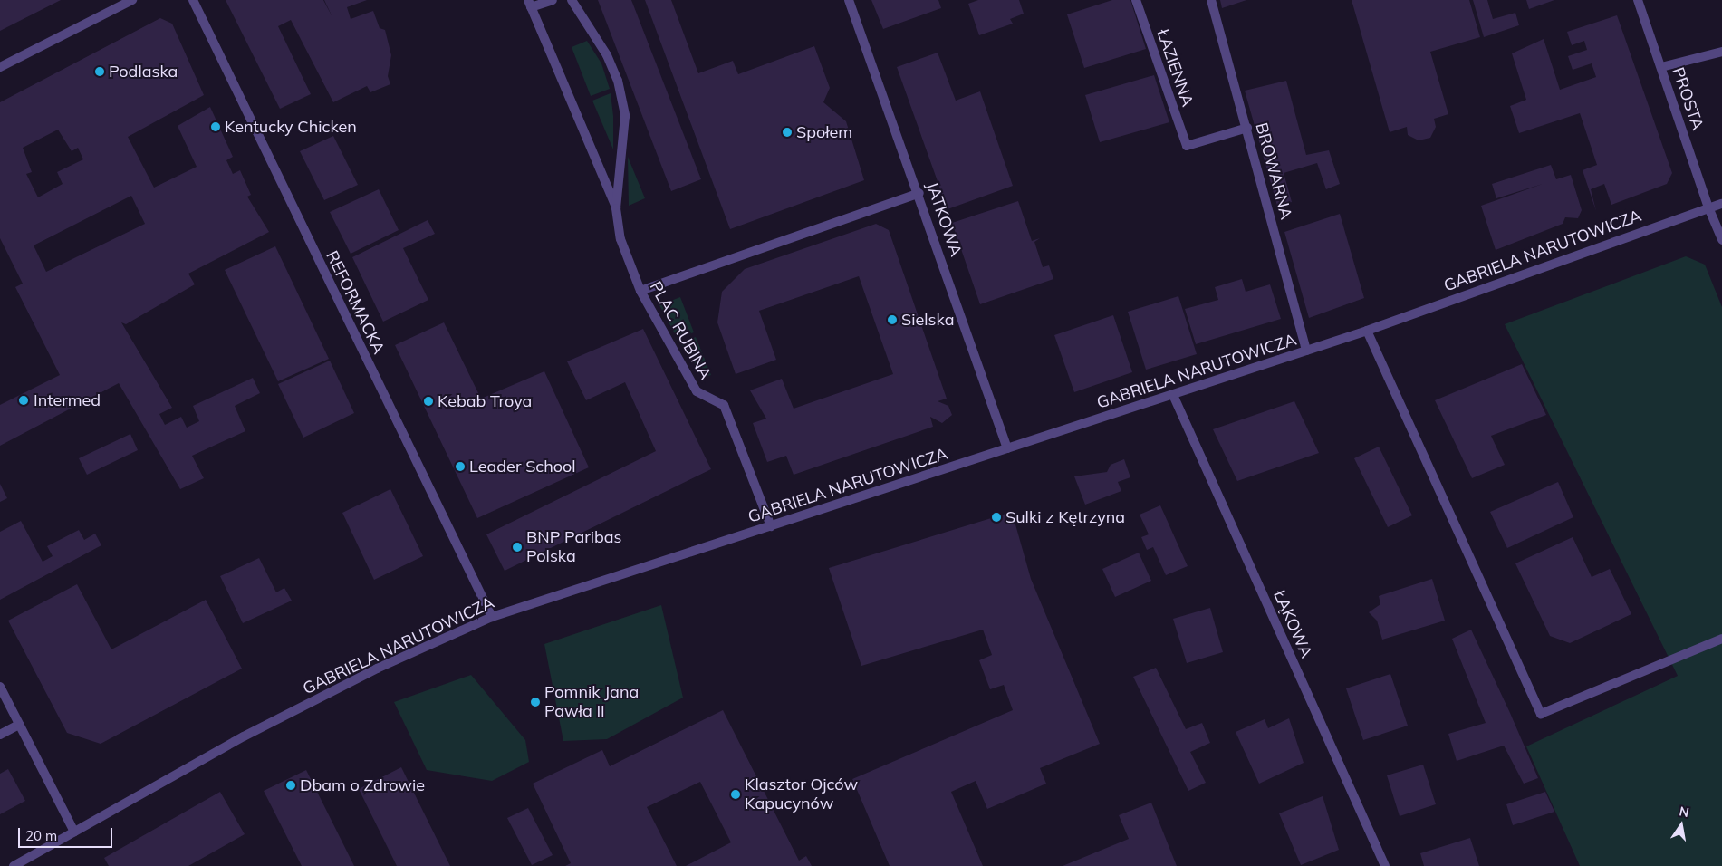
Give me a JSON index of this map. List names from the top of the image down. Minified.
{"streets":{"street":["ŁAZIENNA","PROSTA","BROWARNA","JATKOWA","GABRIELA NARUTOWICZA","REFORMACKA","PLAC RUBINA","ŁĄKOWA"]},"crossings":[["ŁAZIENNA","BROWARNA"],["PROSTA","GABRIELA NARUTOWICZA"],["BROWARNA","GABRIELA NARUTOWICZA"],["JATKOWA","GABRIELA NARUTOWICZA"],["GABRIELA NARUTOWICZA","REFORMACKA"],["GABRIELA NARUTOWICZA","PLAC RUBINA"],["GABRIELA NARUTOWICZA","ŁĄKOWA"]],"places":["Podlaska","Kentucky Chicken","Społem","Sielska","Intermed","Kebab Troya","Leader School","Sulki z Kętrzyna","BNP Paribas Polska","Pomnik Jana Pawła II","Dbam o Zdrowie","Klasztor Ojców Kapucynów"],"scale_bar":"20 m","north":"top"}
